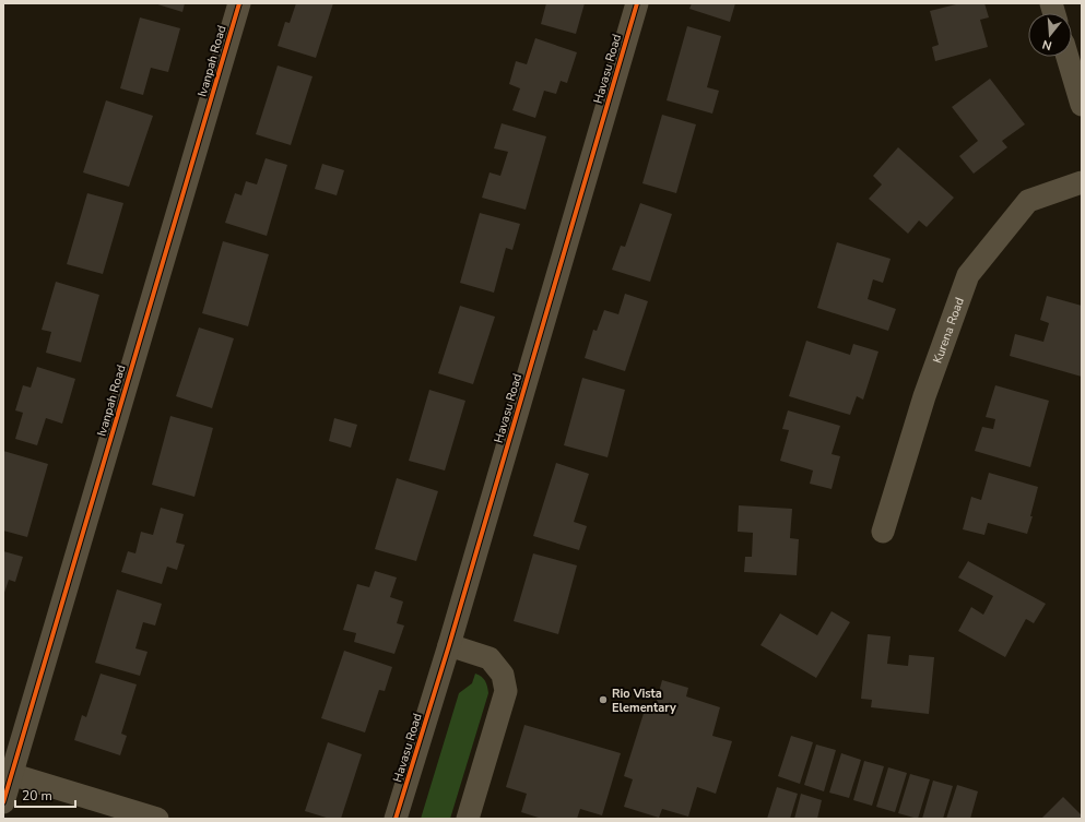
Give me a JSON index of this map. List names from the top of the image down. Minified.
{"streets":{"street":["Ivanpah Road","Havasu Road","Kurena Road"]},"places":["Rio Vista Elementary"],"scale_bar":"20 m","north":"bottom"}
